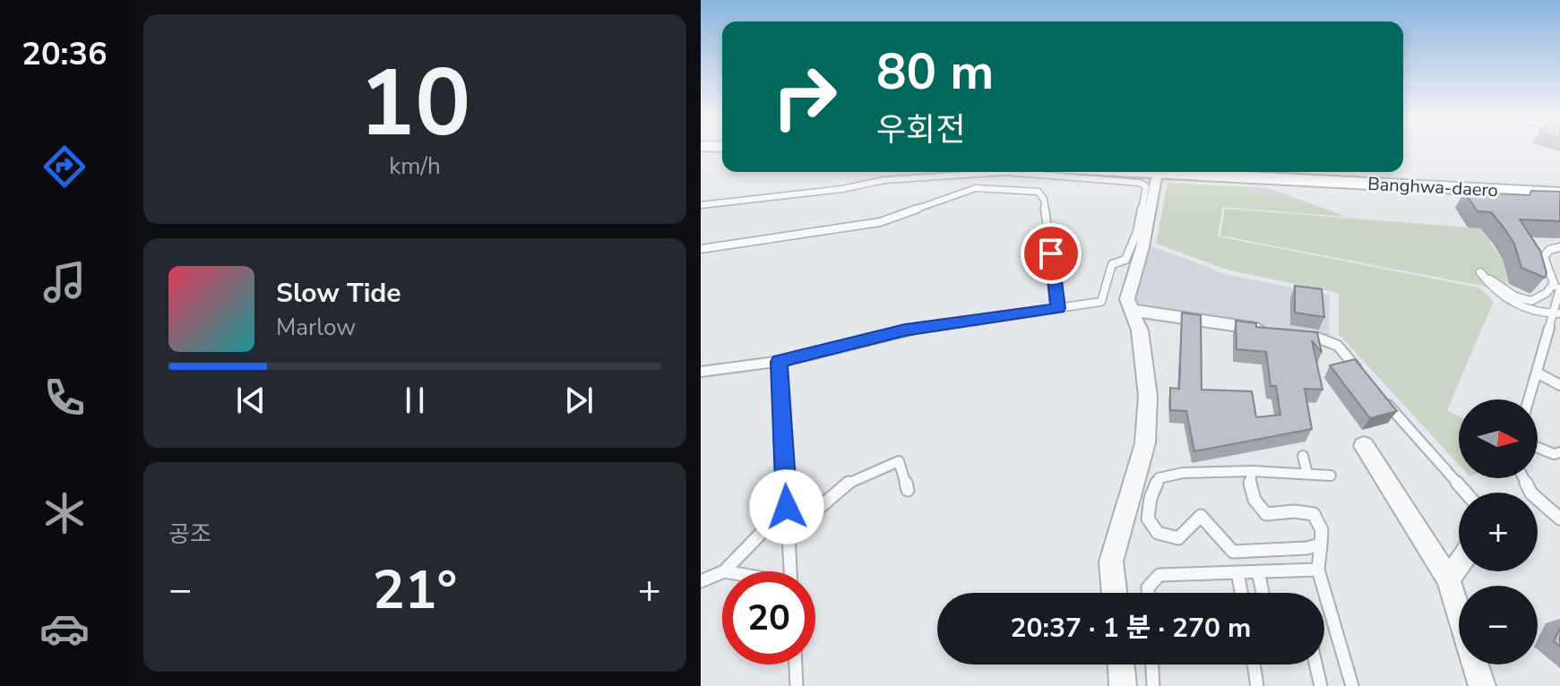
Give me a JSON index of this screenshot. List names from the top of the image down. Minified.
{"streets":{"main road":["Banghwa-daero"]},"north":"right","page":{"tabs":"20:36","tile":[["10","km/h"],"공조"],"turn":["80 m","우회전"],"song":["Slow Tide","Marlow"],"map_buttons":["+","−"],"heat":["−","21°","+"],"limit":"20","trip":"20:37 · 1 분 · 270 m"}}
